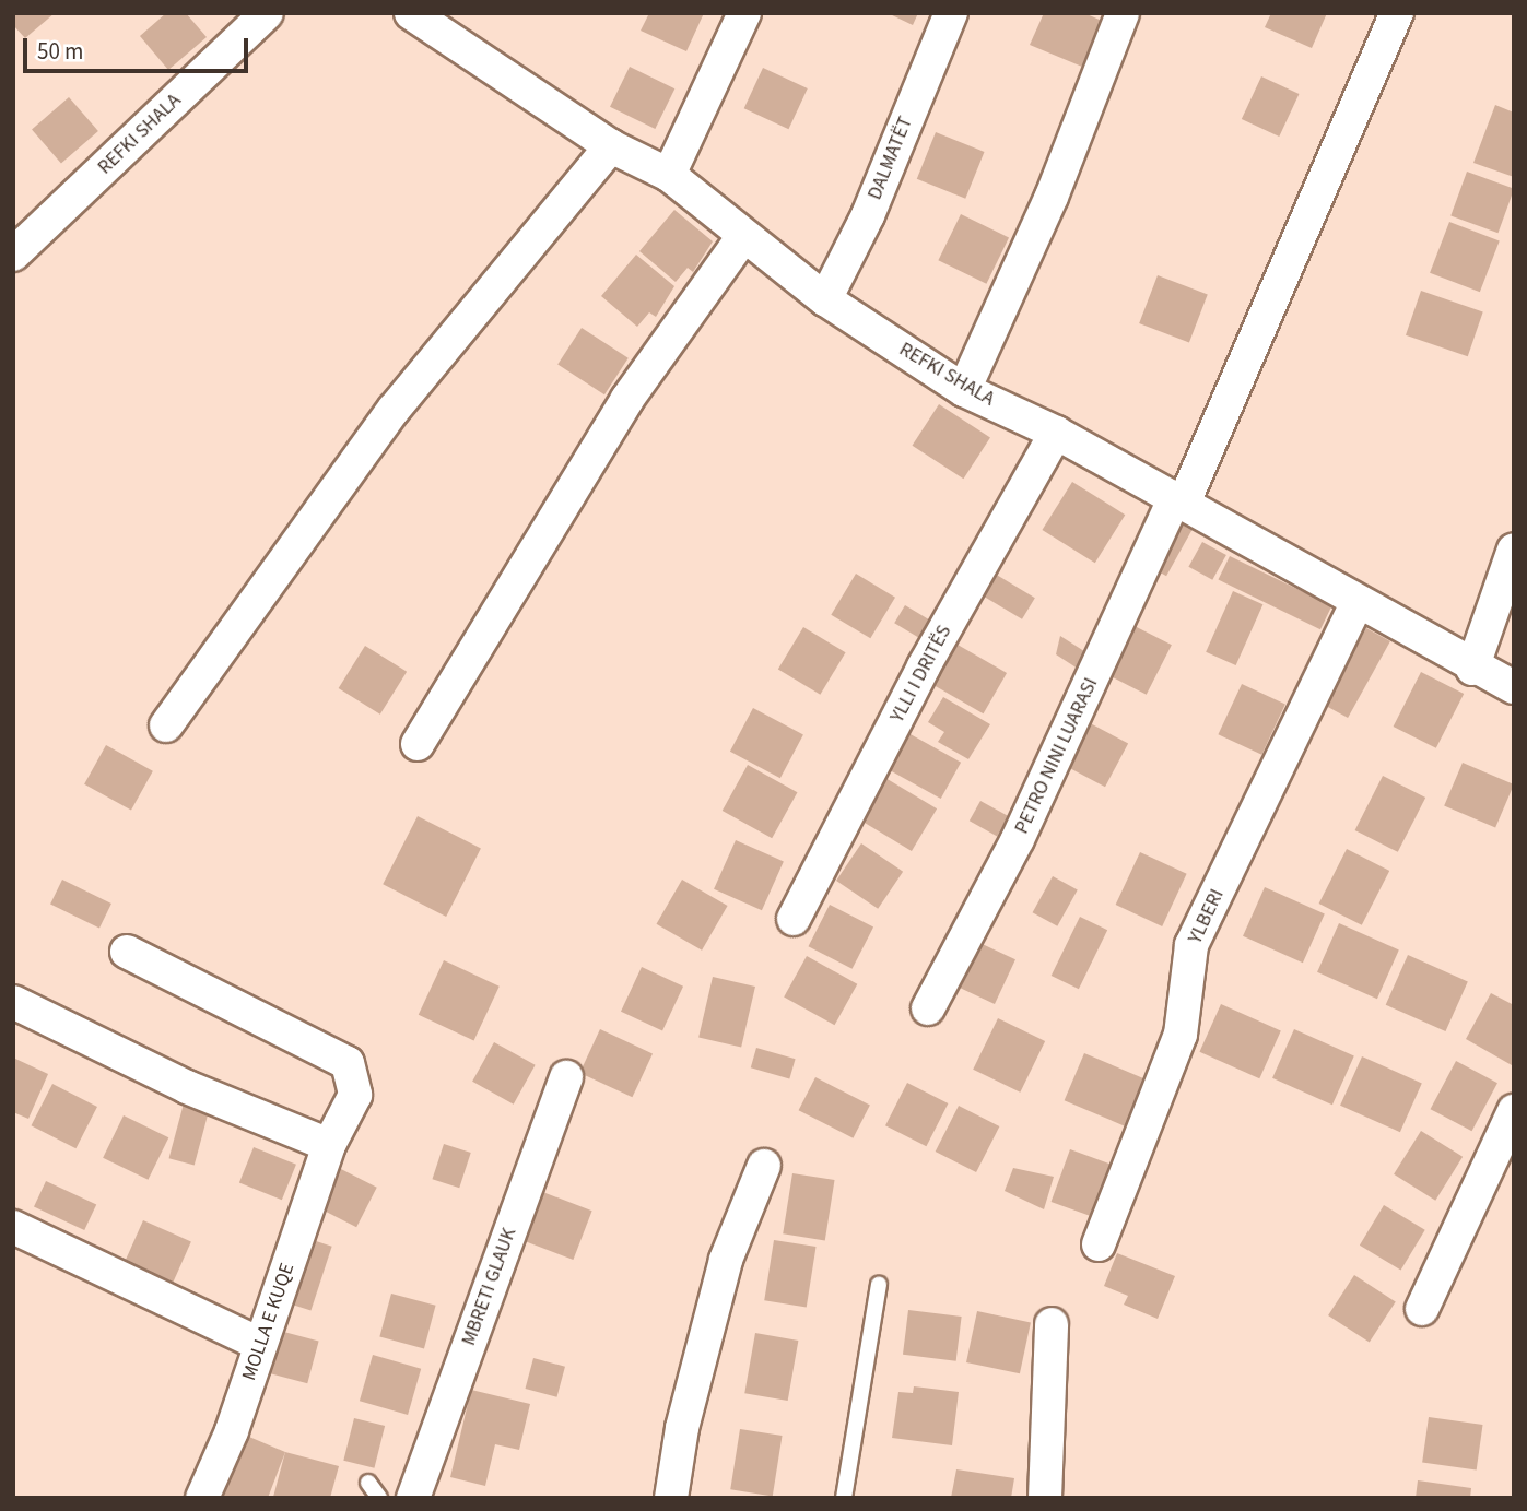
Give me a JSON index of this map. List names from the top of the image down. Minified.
{"streets":{"street":["REFKI SHALA","DALMATËT","YLLI I DRITËS","PETRO NINI LUARASI","YLBERI","MBRETI GLAUK","MOLLA E KUQE"]},"crossings":[["REFKI SHALA","DALMATËT"],["REFKI SHALA","YLLI I DRITËS"],["REFKI SHALA","PETRO NINI LUARASI"],["REFKI SHALA","YLBERI"]],"scale_bar":"50 m"}
